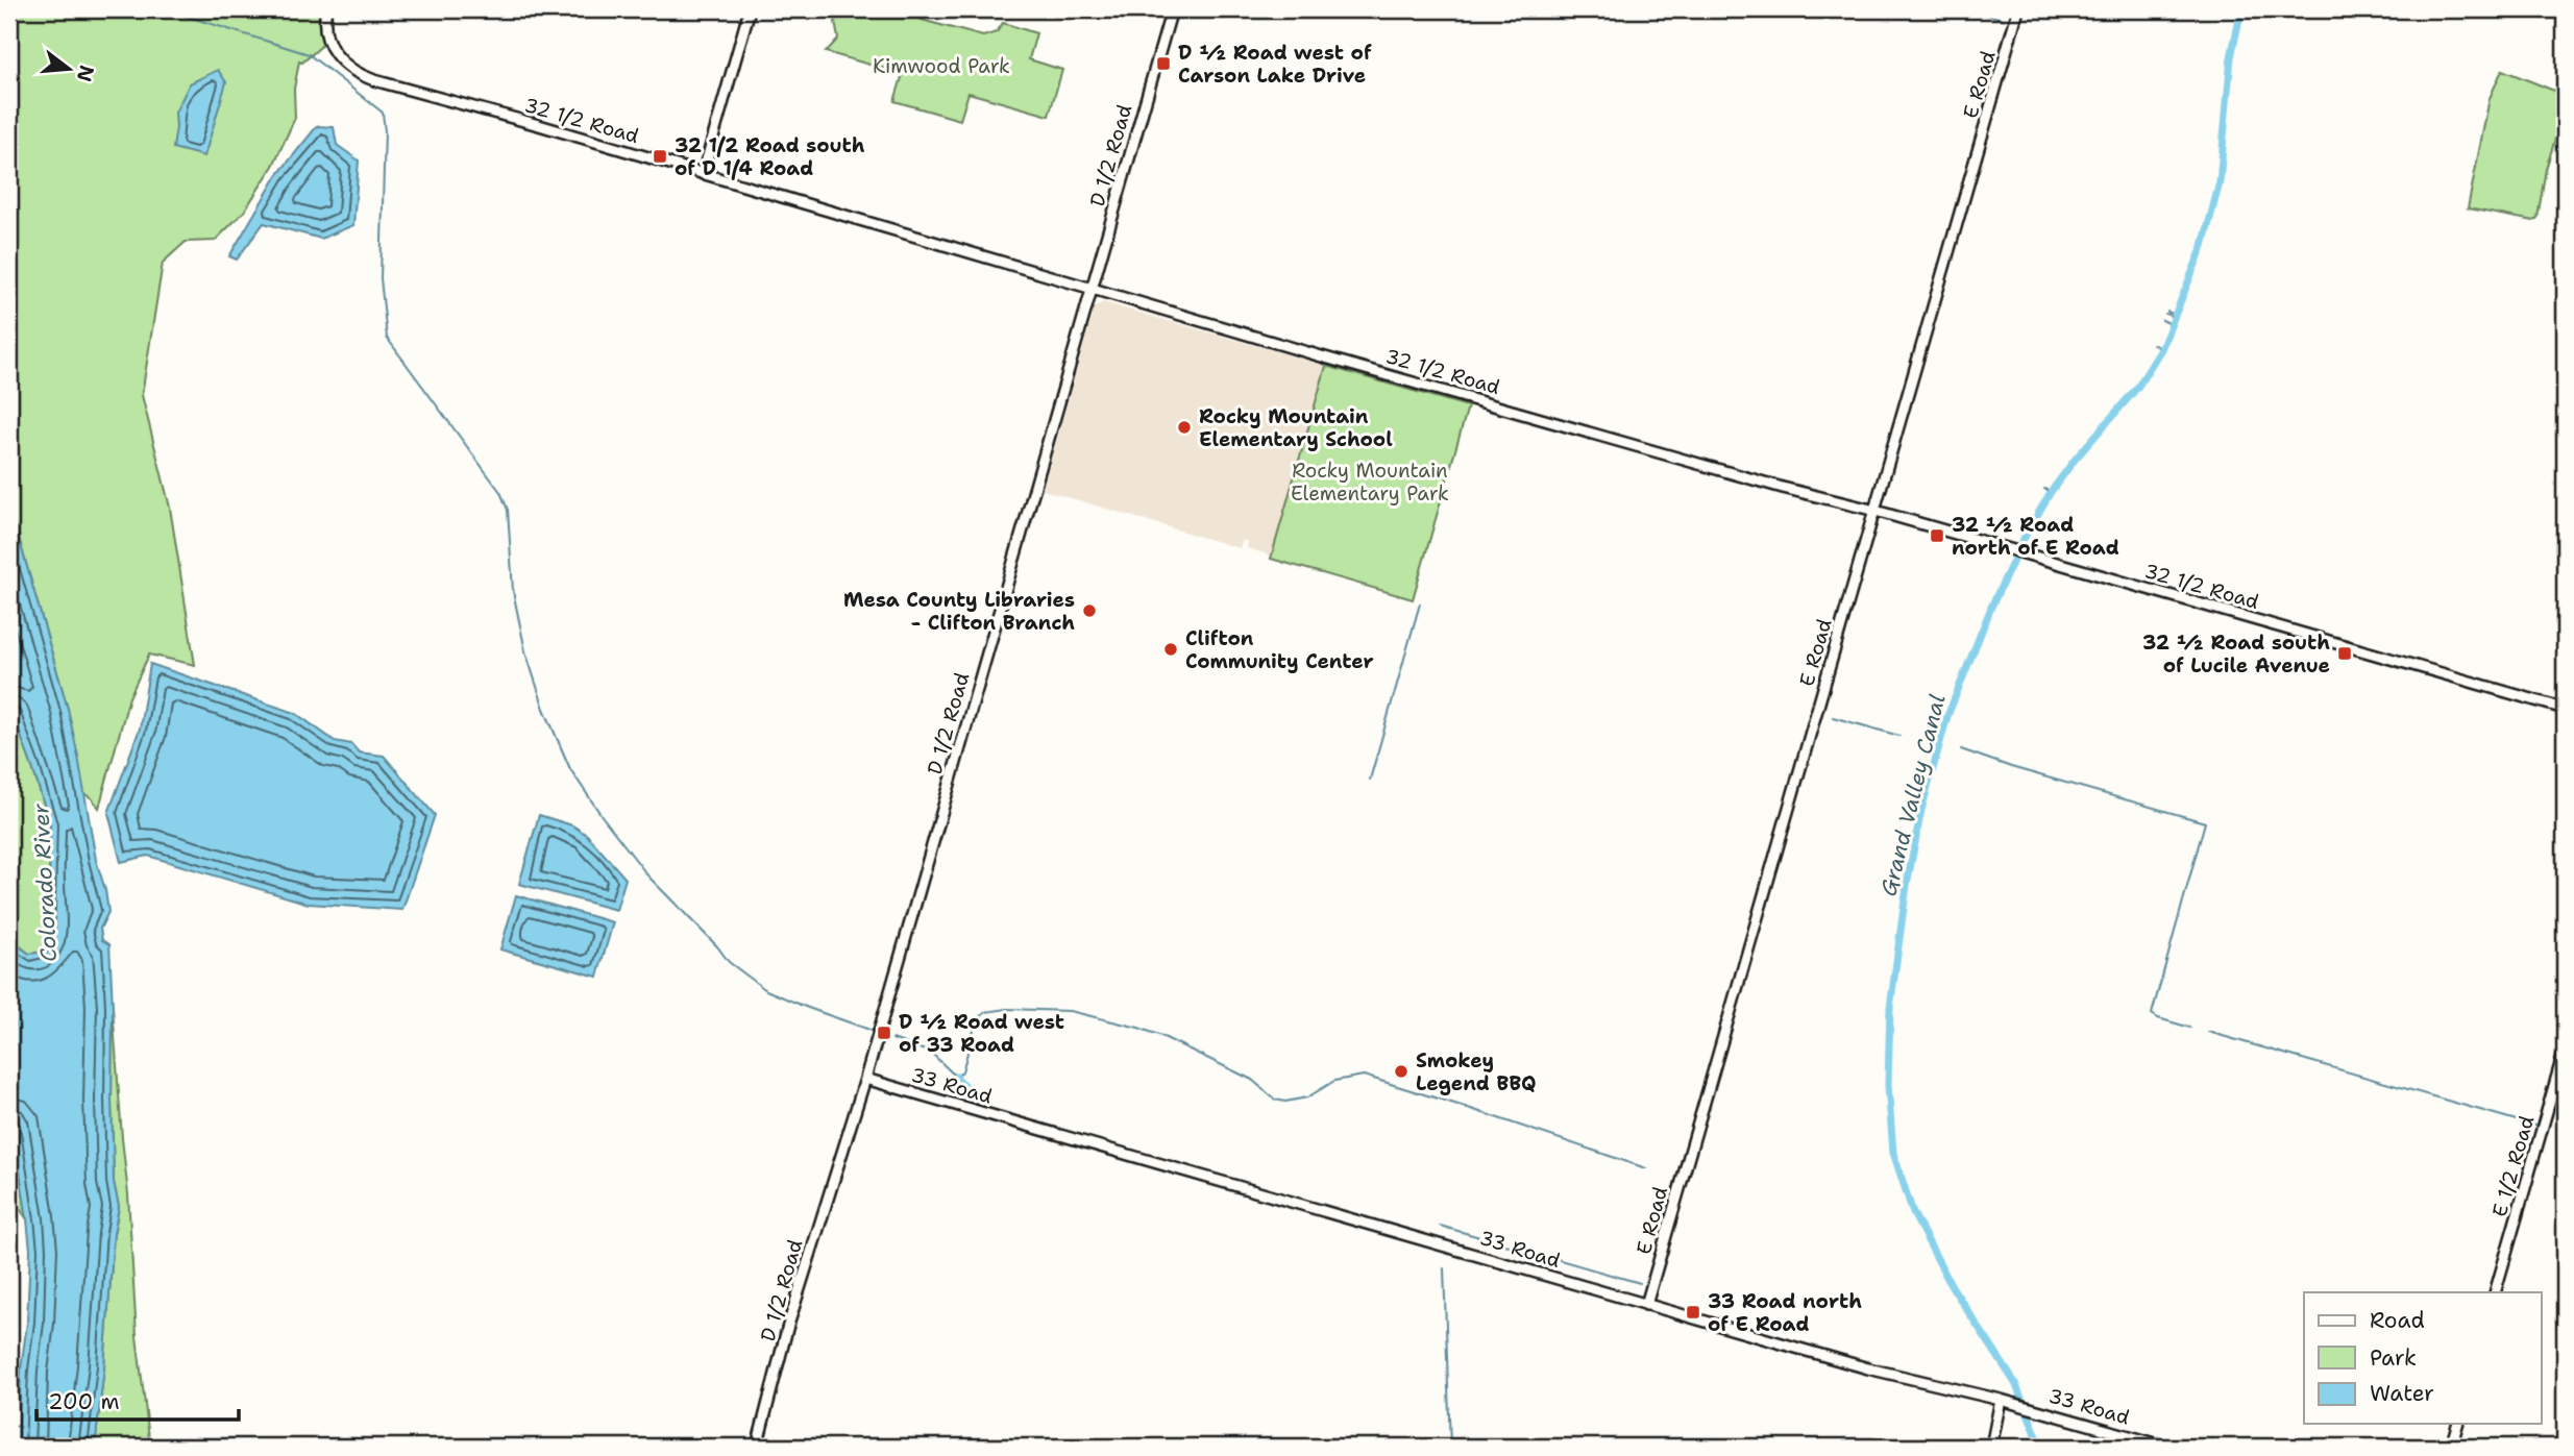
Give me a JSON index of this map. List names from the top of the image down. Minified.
{"streets":{"street":["E Road","32 1/2 Road","D 1/2 Road","33 Road","E 1/2 Road"]},"crossings":[["E Road","32 1/2 Road"],["E Road","33 Road"],["32 1/2 Road","D 1/2 Road"],["D 1/2 Road","33 Road"]],"water":["Grand Valley Canal","Colorado River"],"parks":["Kimwood Park","Rocky Mountain Elementary Park"],"places":{"transit":["D ½ Road west of Carson Lake Drive","32 1/2 Road south of D 1/4 Road","32 ½ Road north of E Road","32 ½ Road south of Lucile Avenue","D ½ Road west of 33 Road","33 Road north of E Road"],"other":["Rocky Mountain Elementary School","Mesa County Libraries - Clifton Branch","Clifton Community Center","Smokey Legend BBQ"]},"legend":["Road","Park","Water"],"scale_bar":"200 m","north":"right"}
